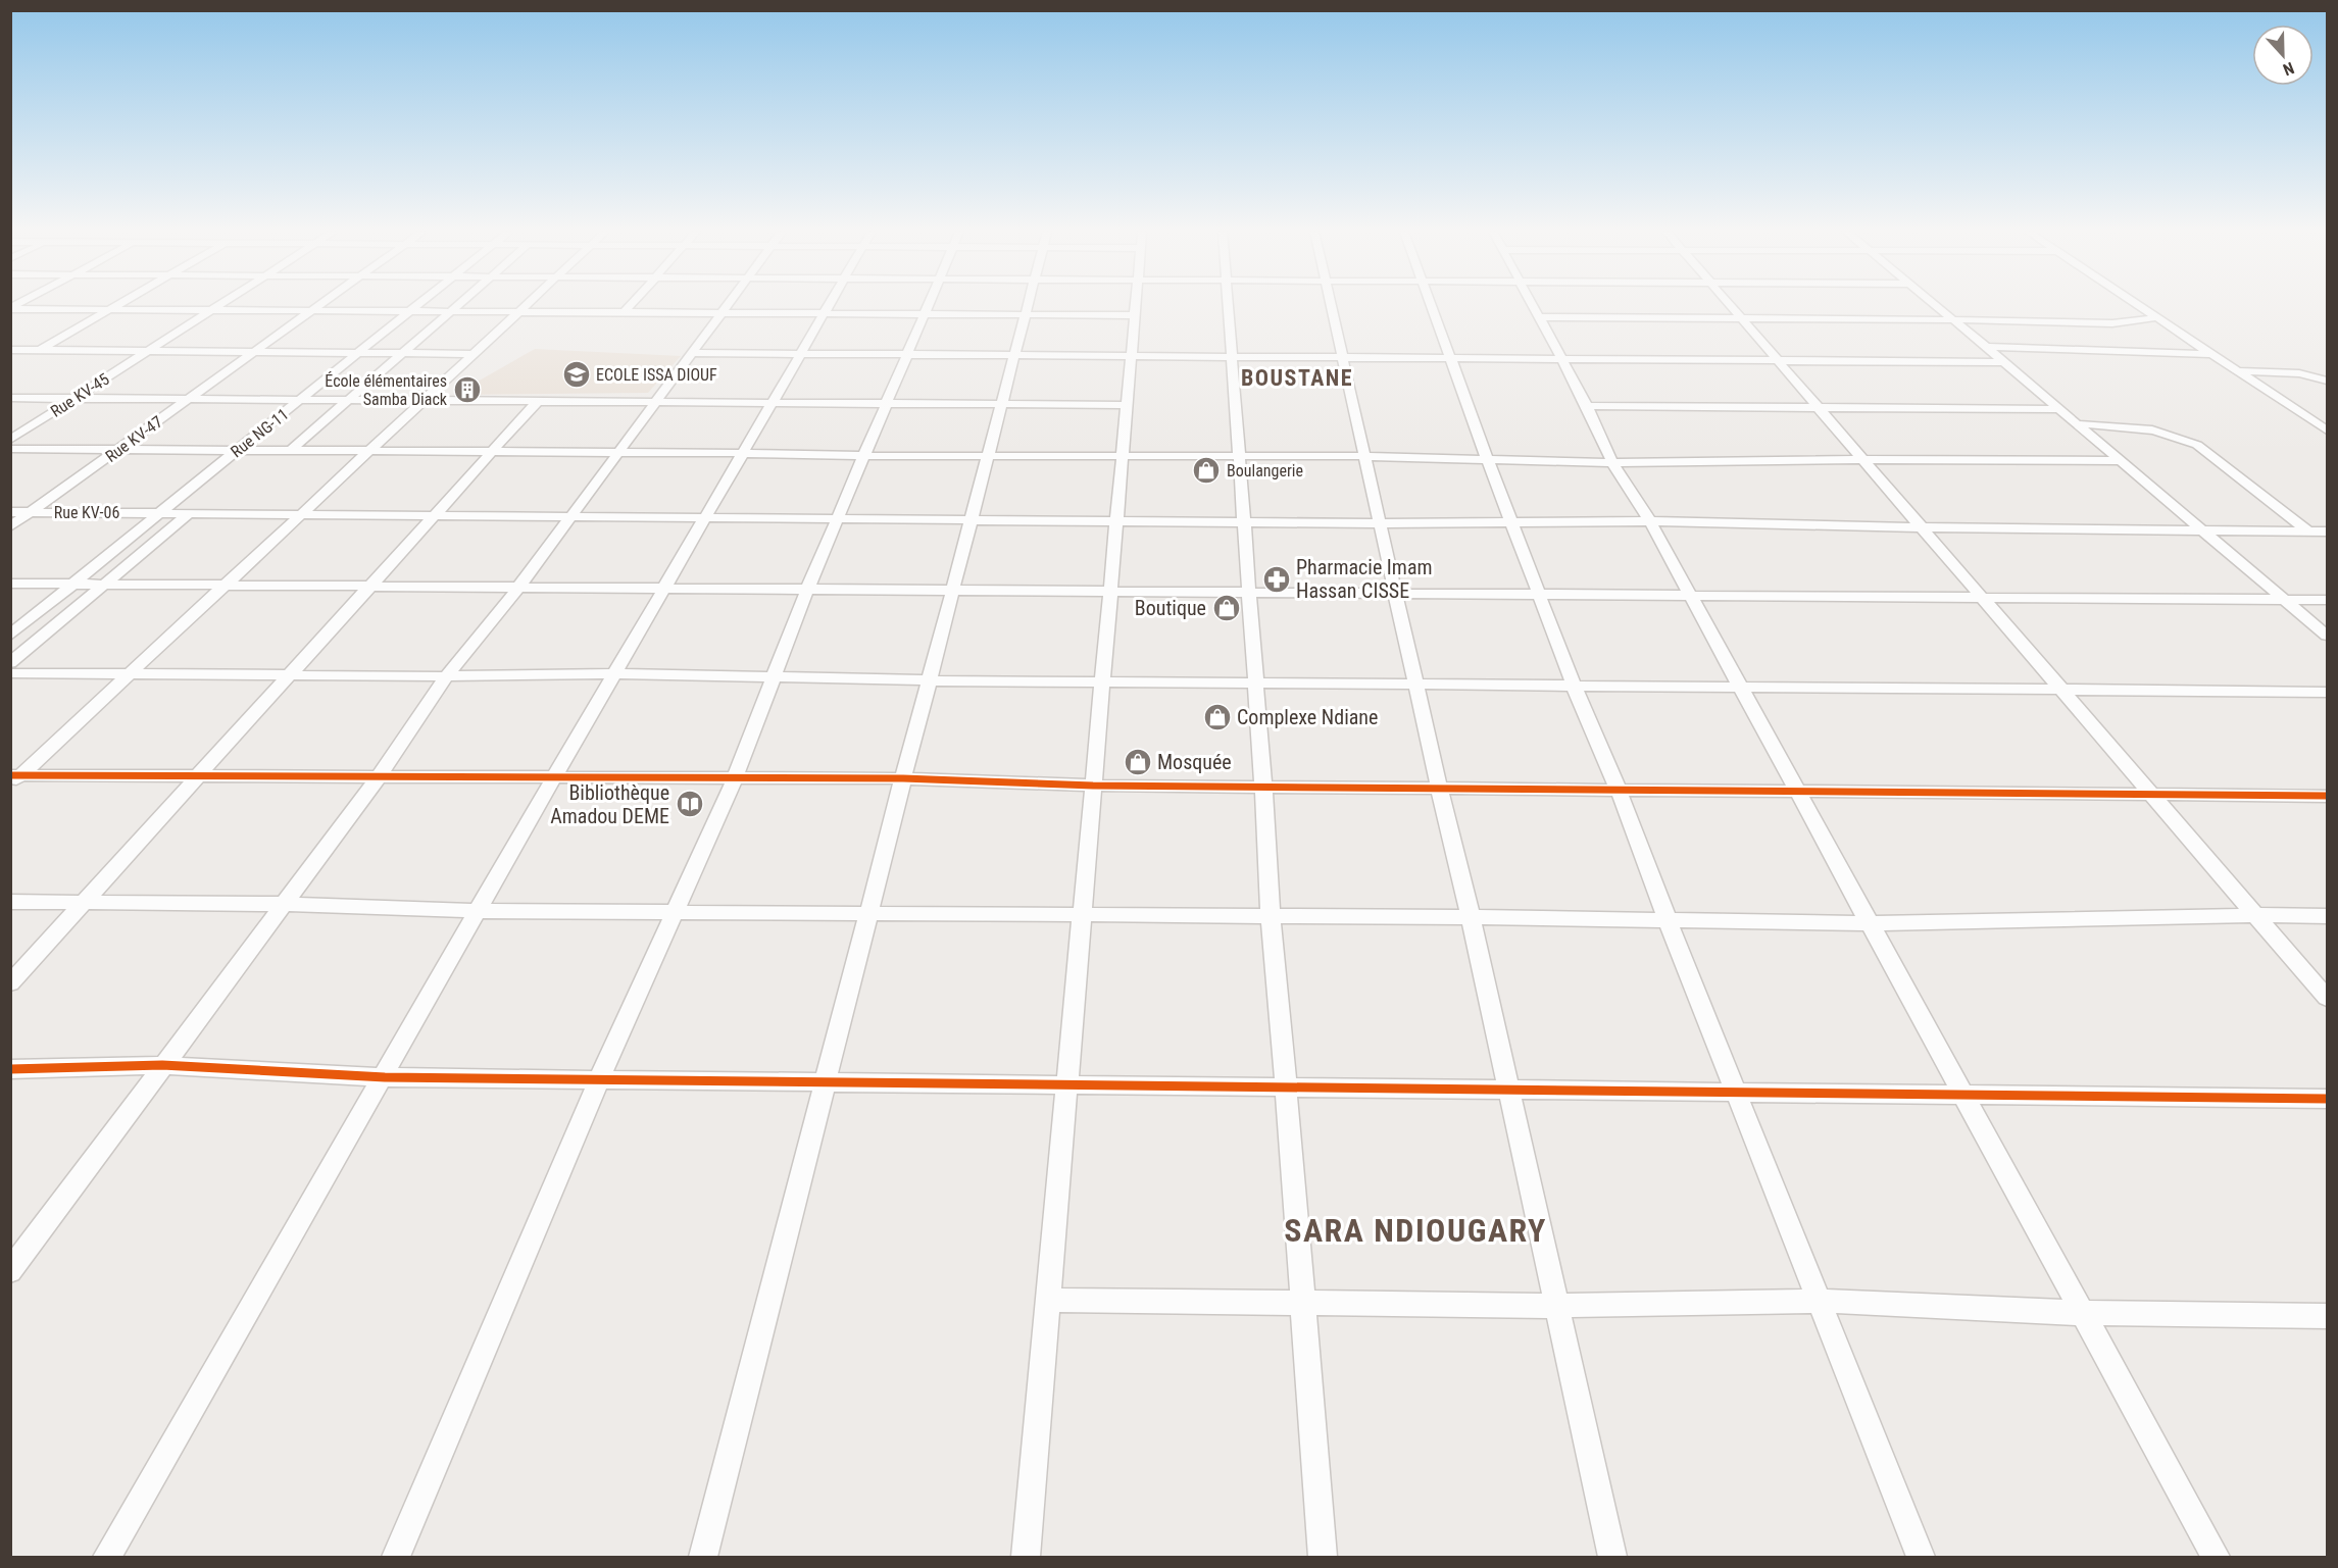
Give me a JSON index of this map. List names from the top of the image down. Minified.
{"streets":{"street":["Rue KV-45","Rue NG-11","Rue KV-47","Rue KV-06"]},"crossings":[["Rue NG-11","Rue KV-06"],["Rue KV-47","Rue KV-06"]],"districts":["BOUSTANE","SARA NDIOUGARY"],"places":{"school or university":["ECOLE ISSA DIOUF"],"building":["École élémentaires Samba Diack"],"shop":["Boulangerie","Boutique","Complexe Ndiane","Mosquée"],"pharmacy":["Pharmacie Imam Hassan CISSE"],"library":["Bibliothèque Amadou DEME"]},"north":"bottom"}
